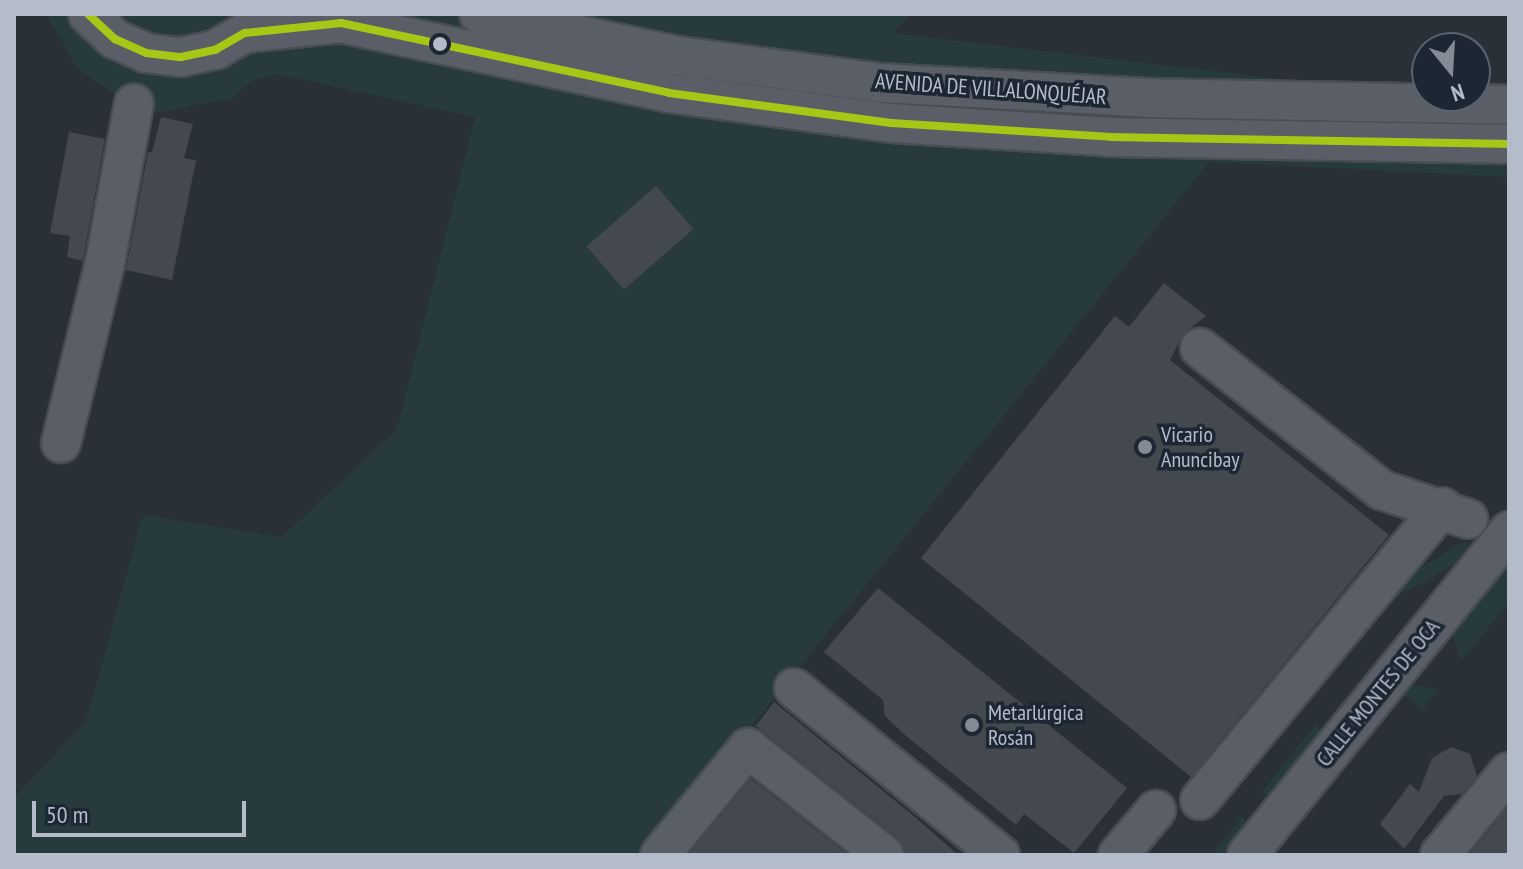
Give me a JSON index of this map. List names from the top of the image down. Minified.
{"streets":{"street":["AVENIDA DE VILLALONQUÉJAR","CALLE MONTES DE OCA"]},"places":["Vicario Anuncibay","Metarlúrgica Rosán"],"scale_bar":"50 m","north":"bottom"}
